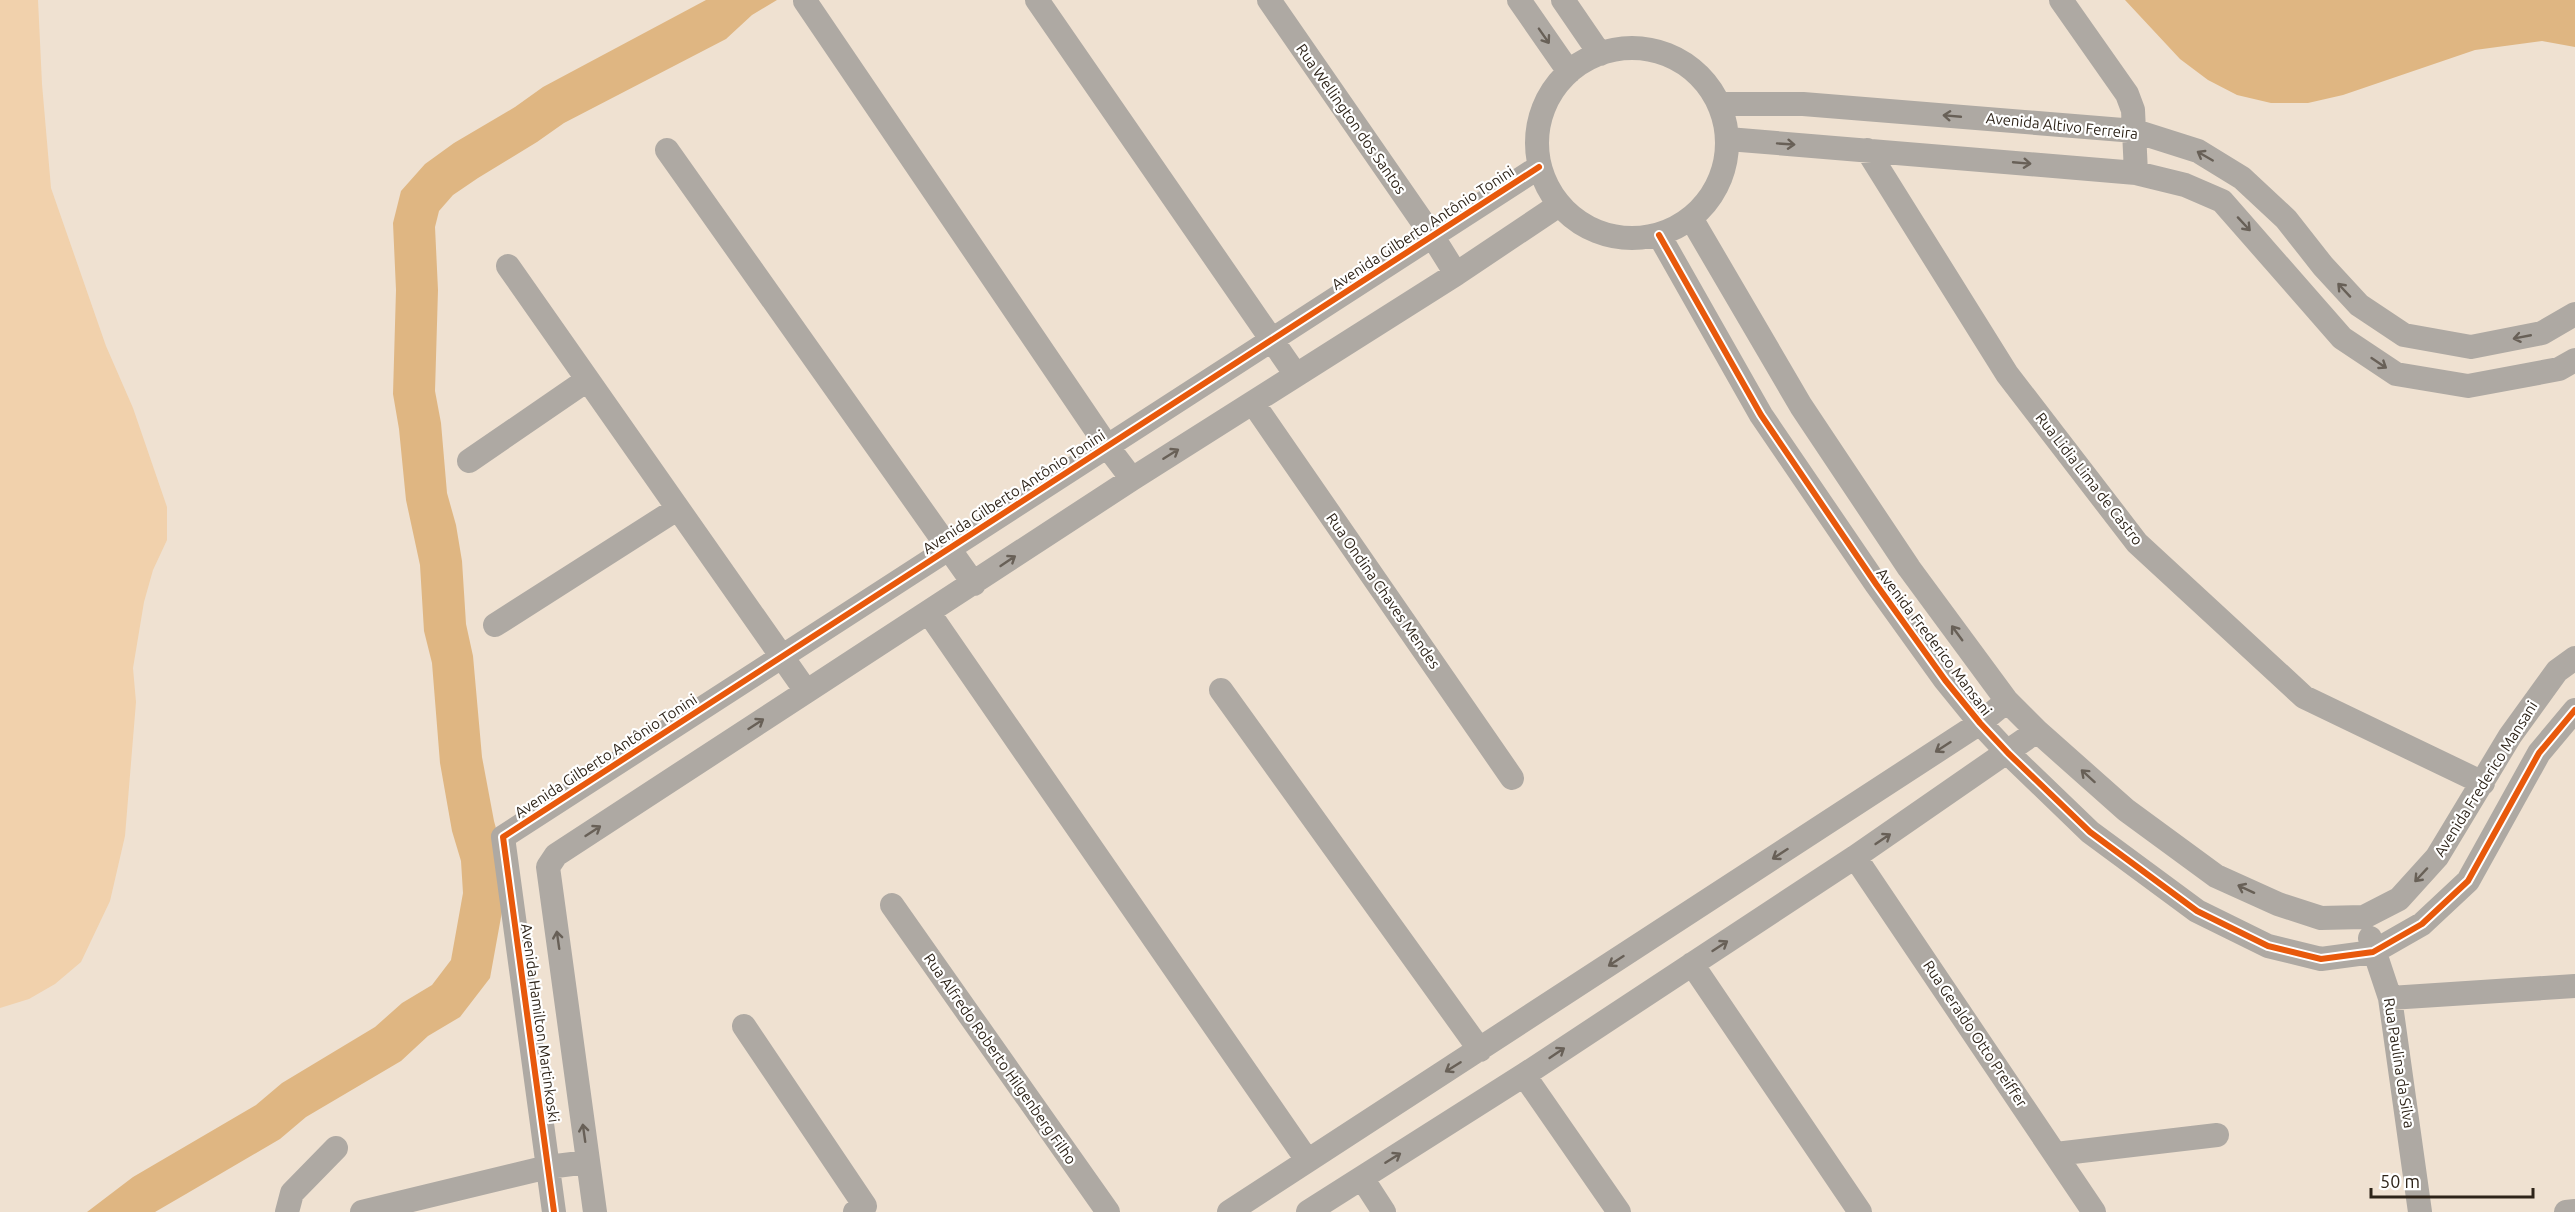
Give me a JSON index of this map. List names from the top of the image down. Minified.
{"streets":{"street":["Rua Wellington dos Santos","Avenida Altivo Ferreira","Avenida Gilberto Antônio Tonini","Rua Lidia Lima de Castro","Rua Ondina Chaves Mendes","Avenida Frederico Mansani","Avenida Hamilton Martinkoski","Rua Geraldo Otto Preiffer","Rua Alfredo Roberto Hilgenberg Filho","Rua Paulina da Silva"]},"crossings":[["Rua Wellington dos Santos","Avenida Gilberto Antônio Tonini"],["Avenida Altivo Ferreira","Avenida Gilberto Antônio Tonini"],["Avenida Altivo Ferreira","Avenida Frederico Mansani"],["Avenida Gilberto Antônio Tonini","Avenida Frederico Mansani"],["Avenida Gilberto Antônio Tonini","Avenida Hamilton Martinkoski"],["Rua Lidia Lima de Castro","Avenida Frederico Mansani"],["Avenida Frederico Mansani","Rua Paulina da Silva"]],"one_way":["Avenida Hamilton Martinkoski"],"scale_bar":"50 m"}
